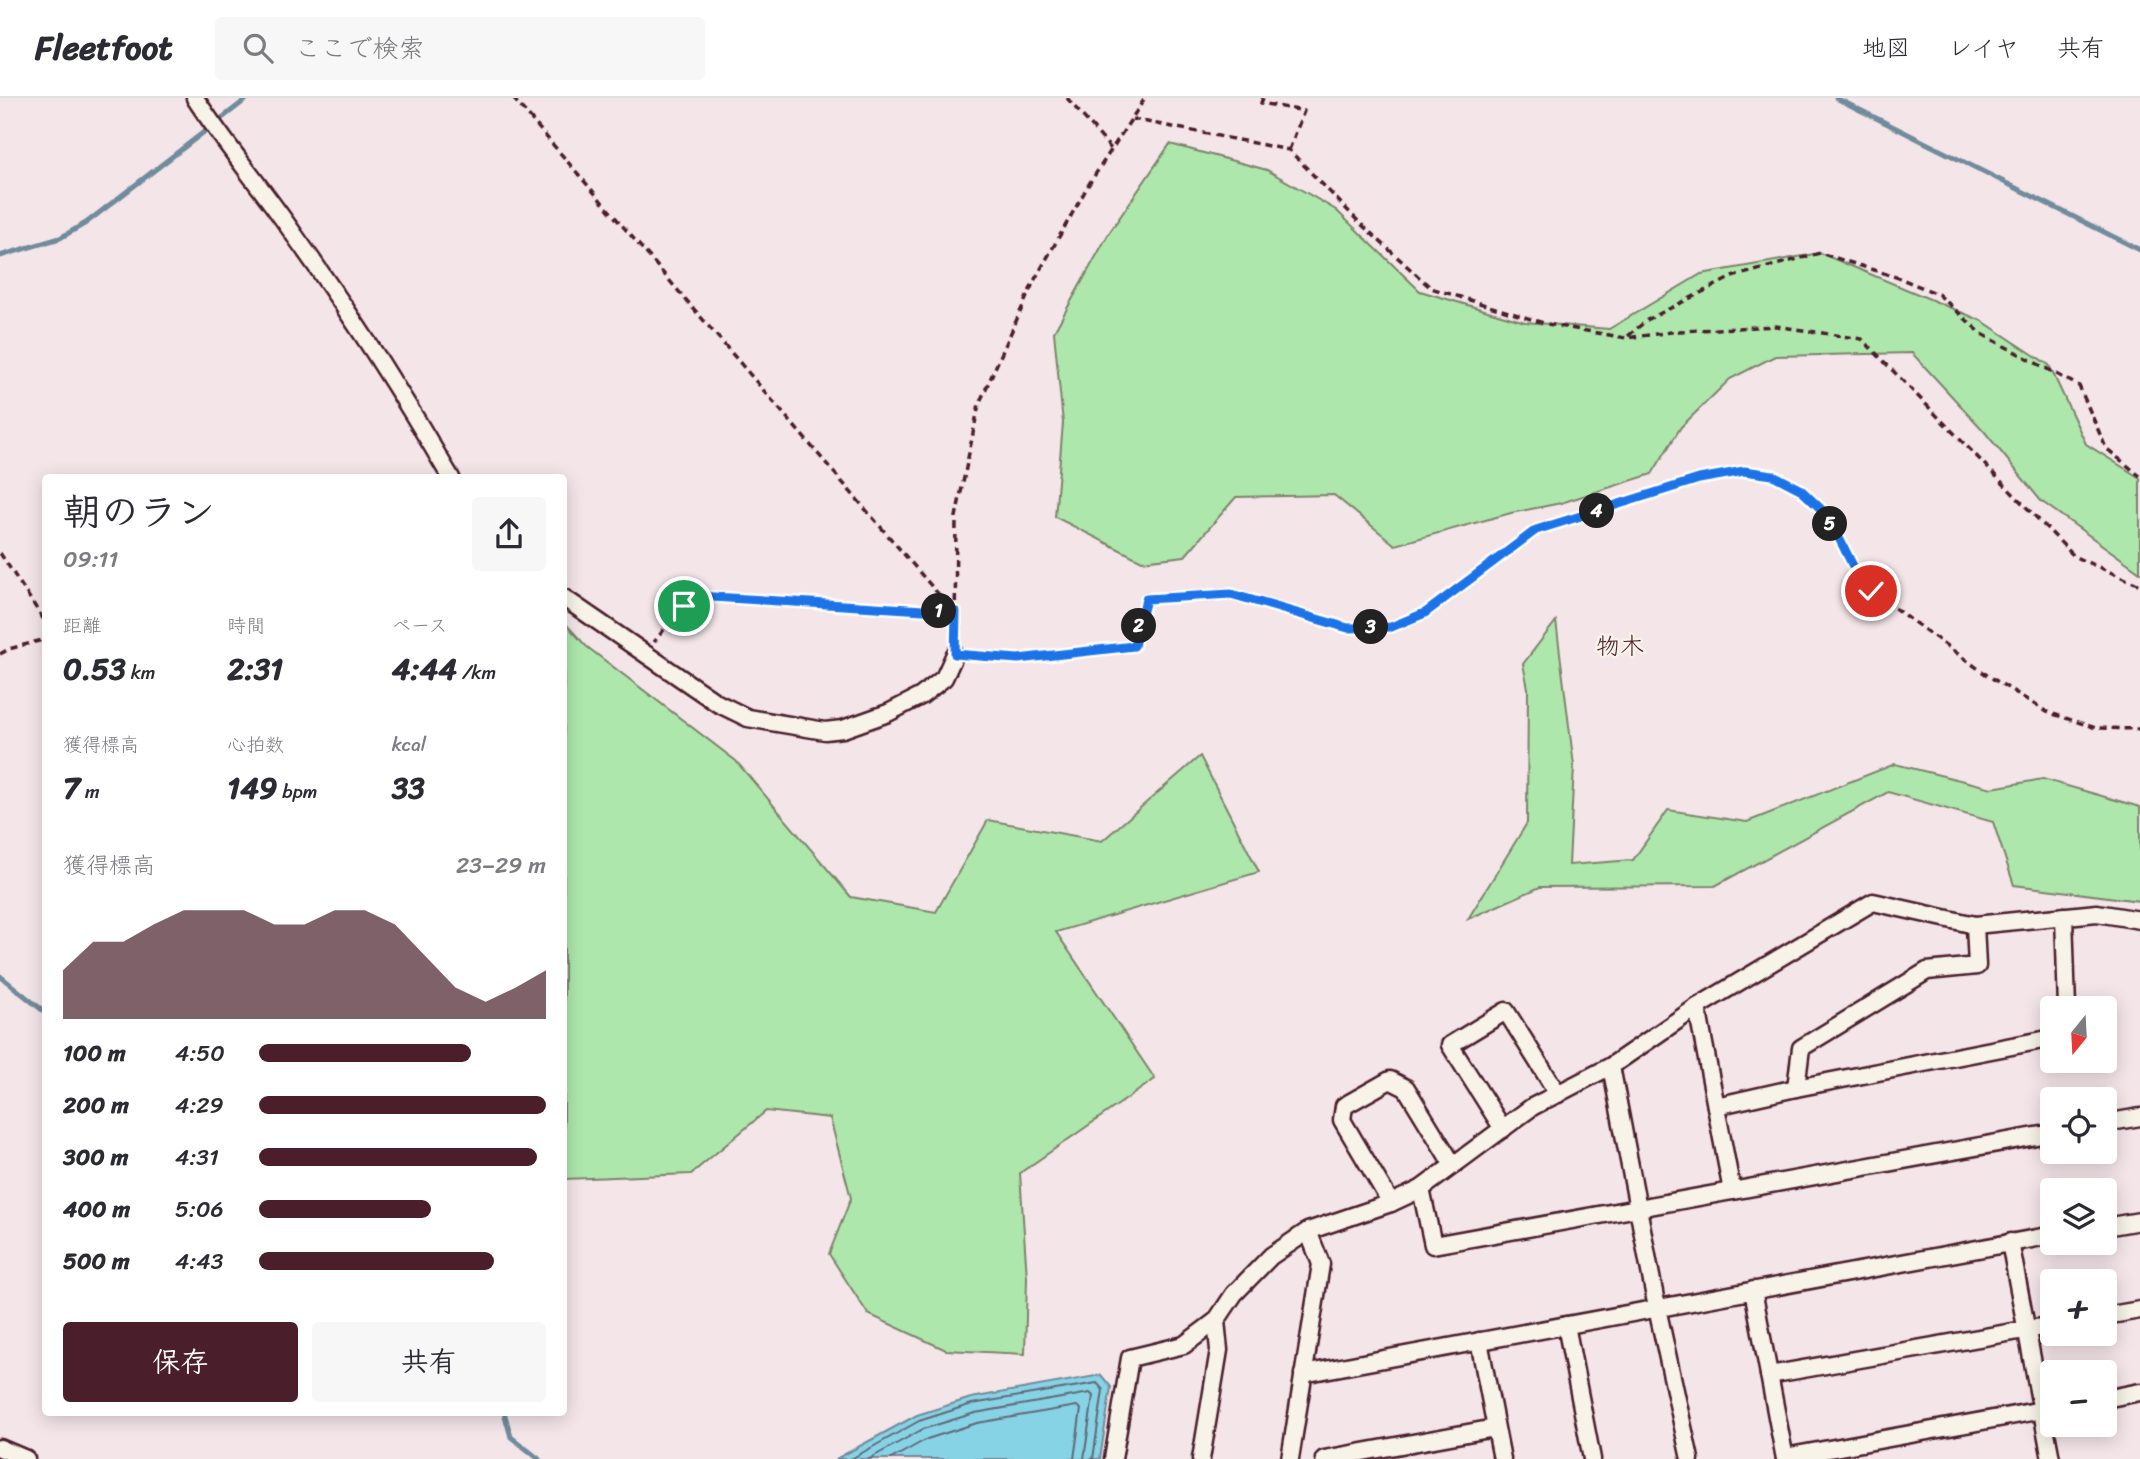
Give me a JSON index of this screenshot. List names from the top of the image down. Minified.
{"districts":["物木"],"north":"bottom","page":{"header":"Fleetfoot","search":"ここで検索","nav":["地図","レイヤ","共有"],"heading":["朝のラン","09:11"],"pins":["4","5","1","2","3"],"stats":[["距離","0.53 km"],["時間","2:31"],["ペース","4:44 /km"],["獲得標高","7 m"],["心拍数","149 bpm"],["kcal","33"]],"chart":["獲得標高","23–29 m"],"map_buttons":["+","−"],"list":[{"name":"100 m","note":"4:50"},{"name":"200 m","note":"4:29"},{"name":"300 m","note":"4:31"},{"name":"400 m","note":"5:06"},{"name":"500 m","note":"4:43"}],"buttons":["保存","共有"]}}
